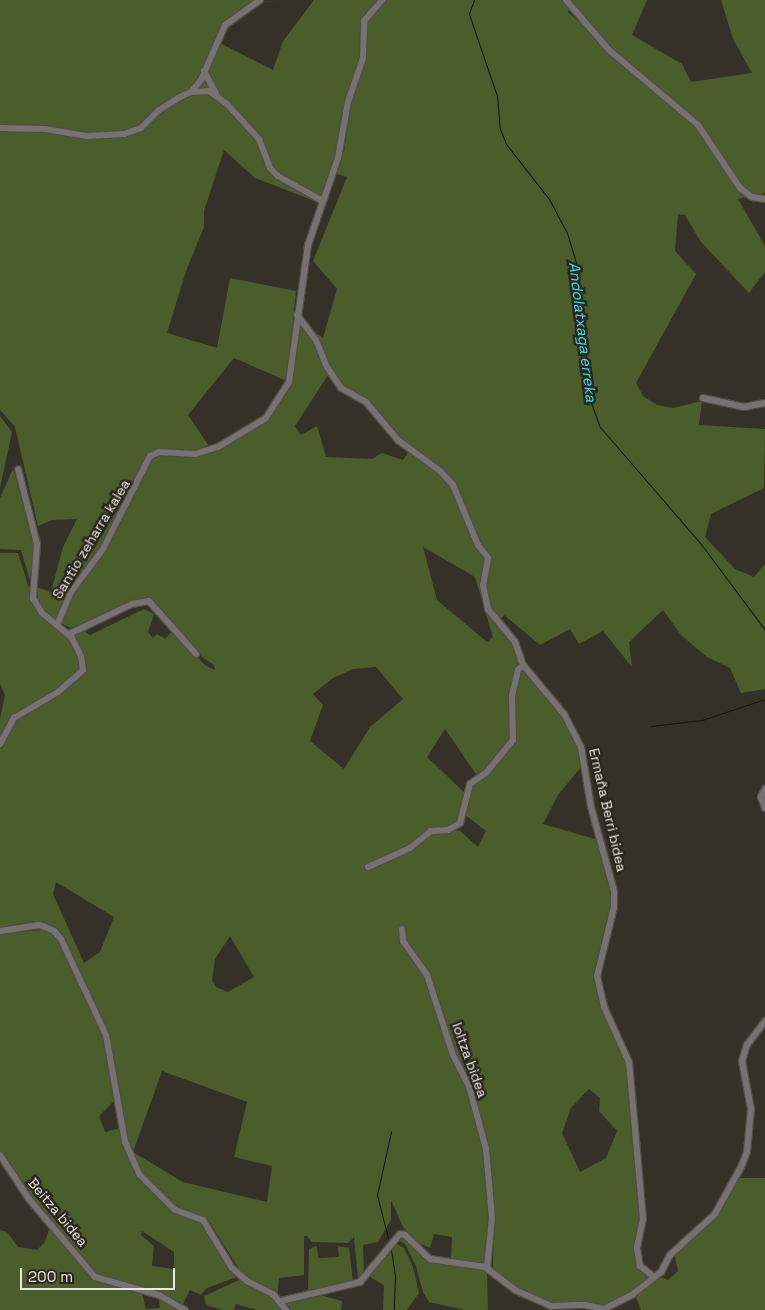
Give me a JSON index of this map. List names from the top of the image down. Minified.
{"streets":{"street":["Santio zeharra kalea","Ermaña Berri bidea","Ioltza bidea","Beitza bidea"]},"water":["Andolatxaga erreka"],"scale_bar":"200 m"}
